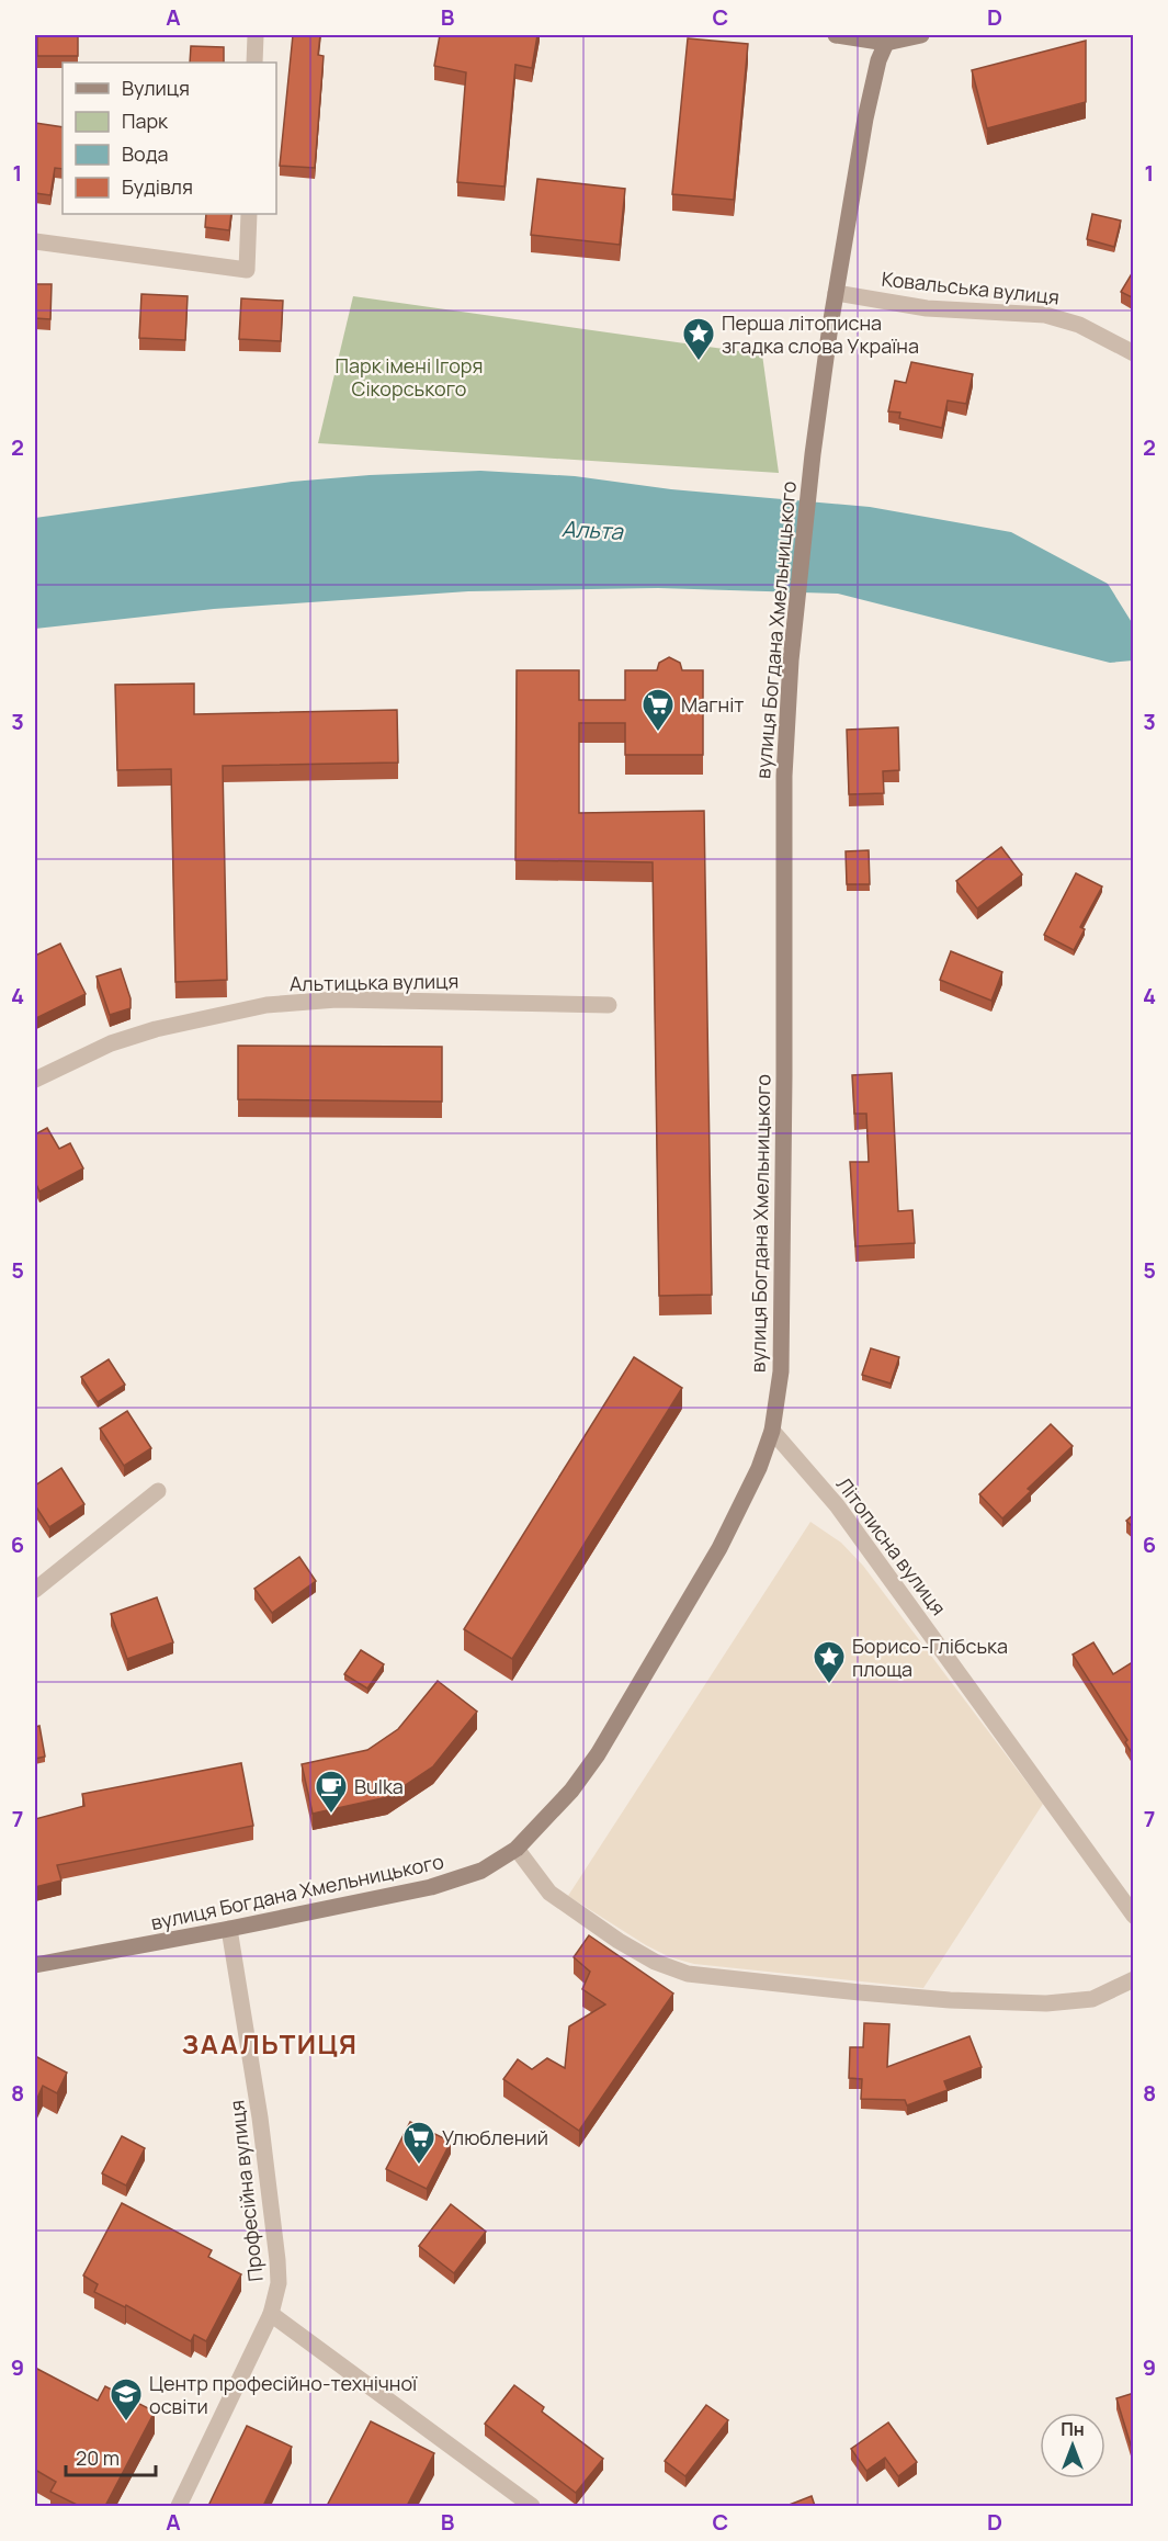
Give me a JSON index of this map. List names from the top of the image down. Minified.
{"streets":{"main road":["вулиця Богдана Хмельницького"],"street":["Ковальська вулиця","Альтицька вулиця","Літописна вулиця","Професійна вулиця"]},"crossings":[["Ковальська вулиця","вулиця Богдана Хмельницького"],["вулиця Богдана Хмельницького","Літописна вулиця"],["вулиця Богдана Хмельницького","Професійна вулиця"]],"districts":["ЗААЛЬТИЦЯ"],"water":["Альта"],"parks":["Парк імені Ігоря Сікорського"],"places":{"place":["Перша літописна згадка слова Україна","Борисо-Глібська площа"],"supermarket":["Магніт","Улюблений"],"cafe":["Bulka"],"school or university":["Центр професійно-технічної освіти"]},"legend":["Вулиця","Парк","Вода","Будівля"],"scale_bar":"20 m","north":"top","grid":{"columns":["A","B","C","D"],"rows":["1","2","3","4","5","6","7","8","9"]}}
